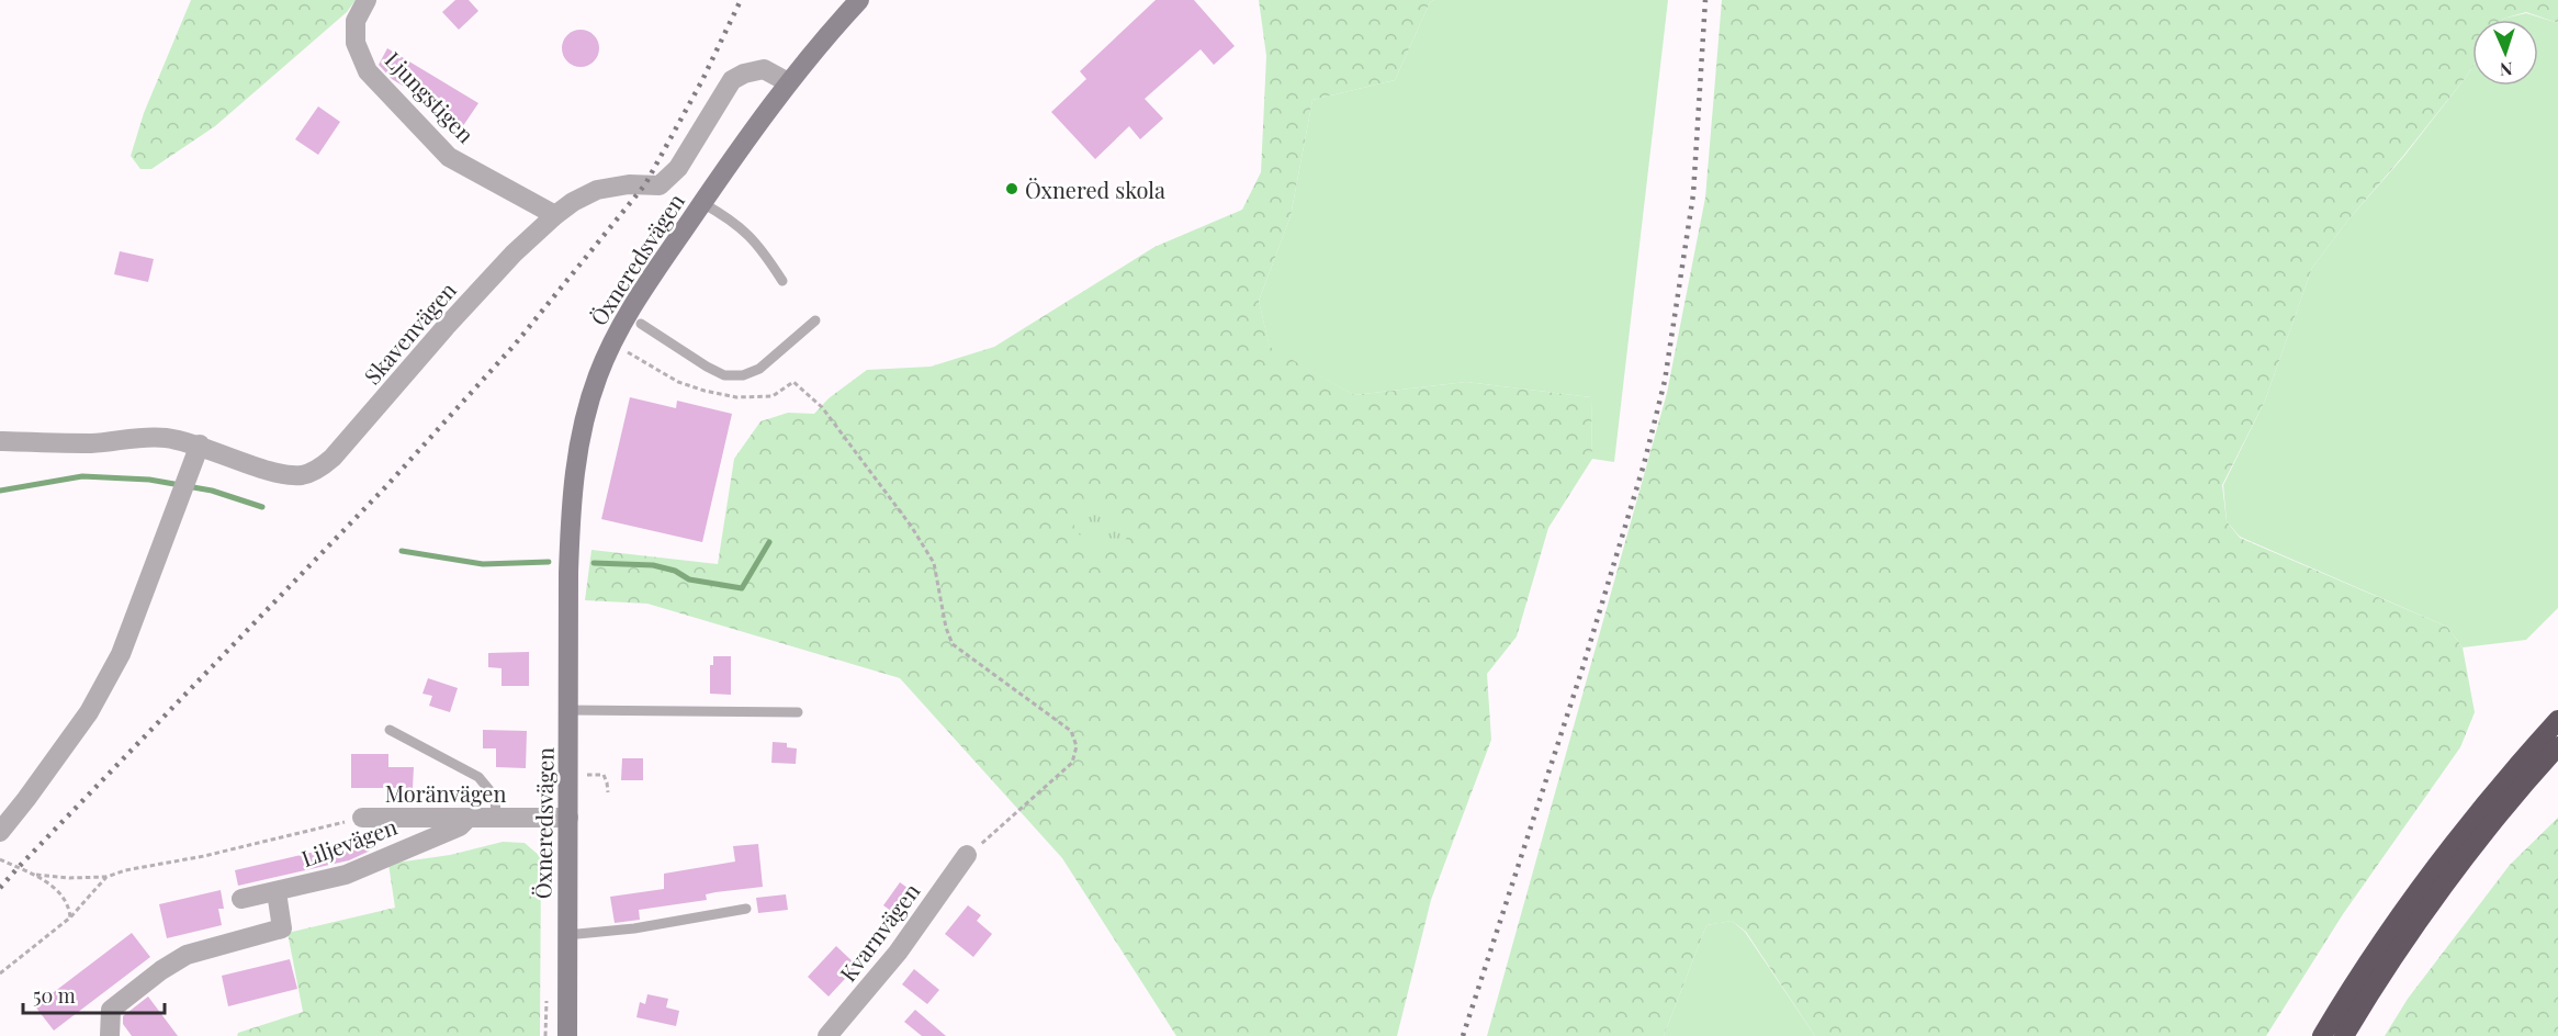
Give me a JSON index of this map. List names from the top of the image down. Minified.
{"streets":{"street":["Ljungstigen","Öxneredsvägen","Skavenvägen","Moränvägen","Liljevägen","Kvarnvägen"]},"crossings":[["Ljungstigen","Skavenvägen"],["Öxneredsvägen","Skavenvägen"],["Öxneredsvägen","Moränvägen"],["Moränvägen","Liljevägen"]],"places":["Öxnered skola"],"scale_bar":"50 m","north":"bottom"}
